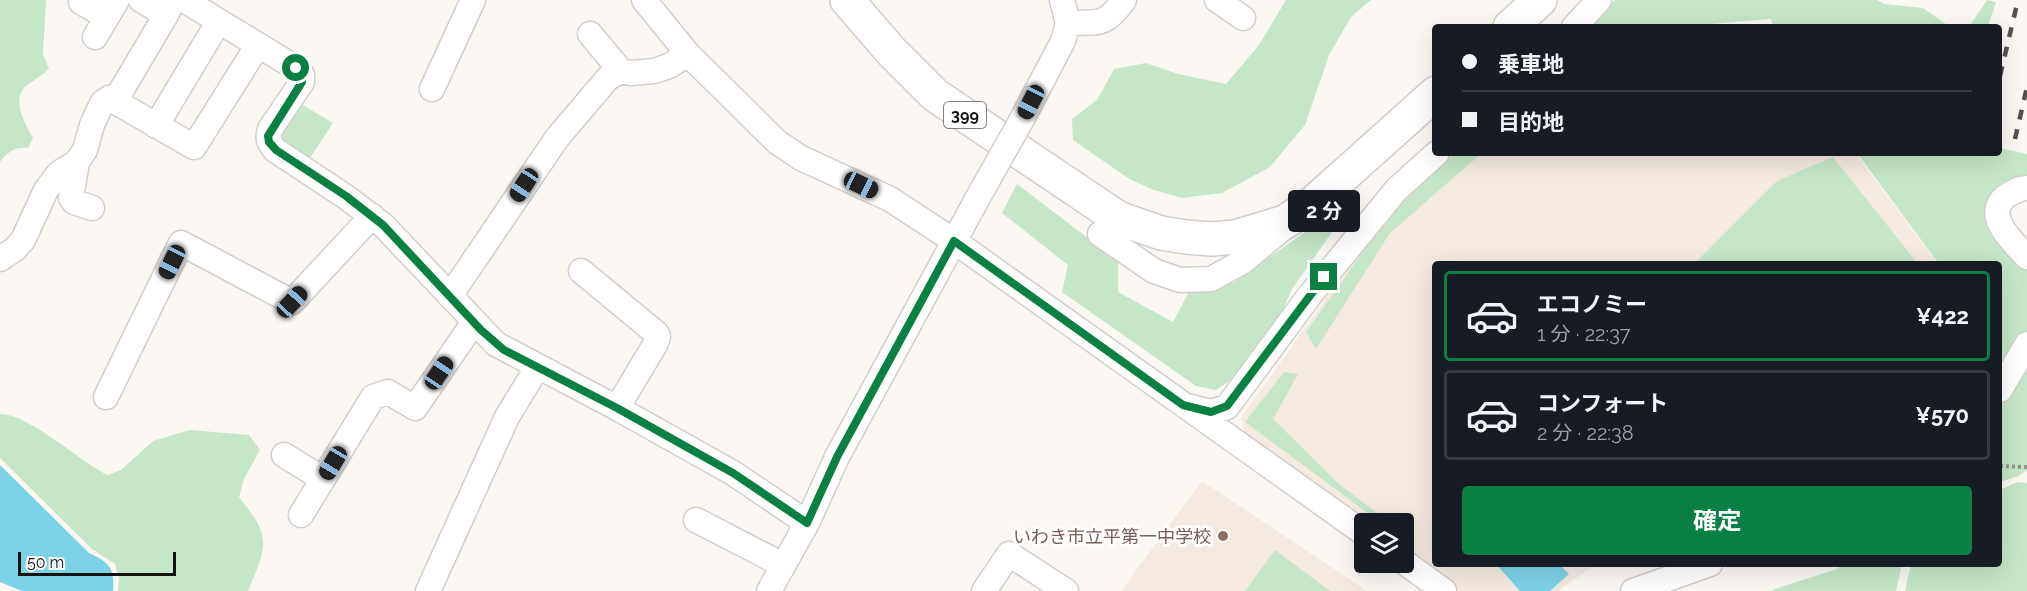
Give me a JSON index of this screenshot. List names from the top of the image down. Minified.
{"streets":{"highway":["399"]},"places":["いわき市立平第一中学校"],"scale_bar":"50 m","page":{"banner":["乗車地","目的地"],"bubble":"2 分","list":[{"name":"エコノミー","note":"1 分 · 22:37","value":"¥422"},{"name":"コンフォート","note":"2 分 · 22:38","value":"¥570"}],"buttons":"確定","scale":"50 m"}}
